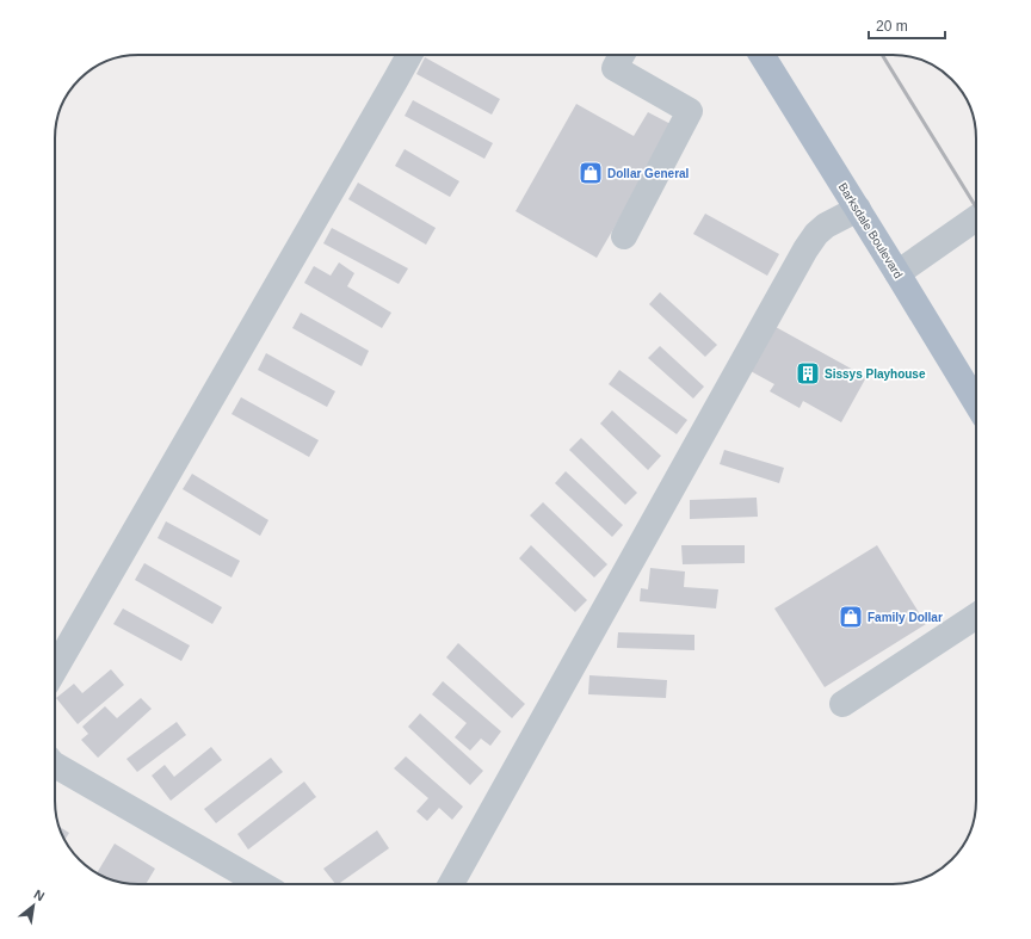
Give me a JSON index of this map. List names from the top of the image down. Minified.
{"streets":{"main road":["Barksdale Boulevard"]},"places":{"shop":["Dollar General","Family Dollar"],"building":["Sissys Playhouse"]},"scale_bar":"20 m","north":"top right"}
